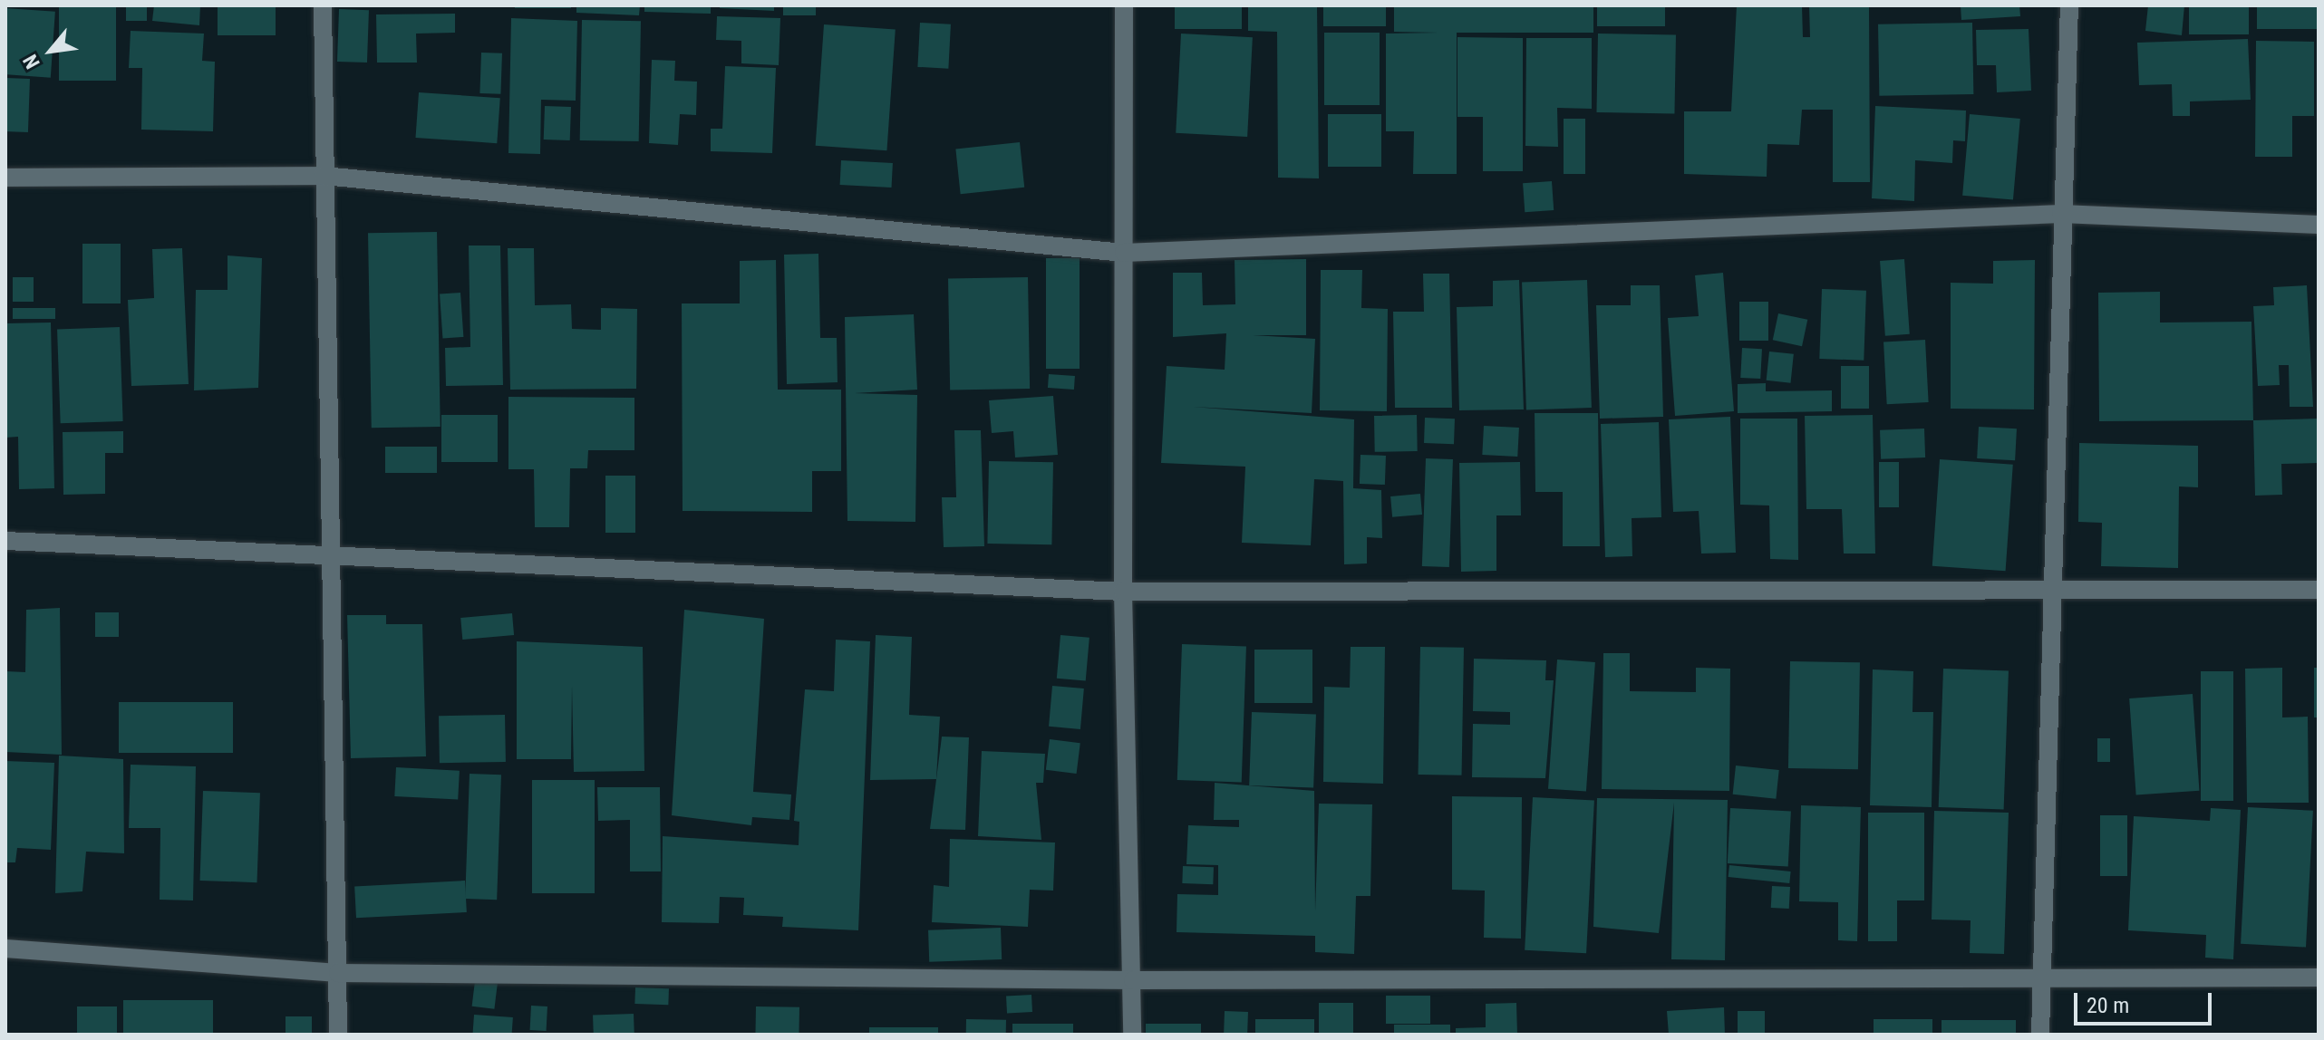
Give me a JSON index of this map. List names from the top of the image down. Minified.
{"scale_bar":"20 m","north":"bottom left"}
